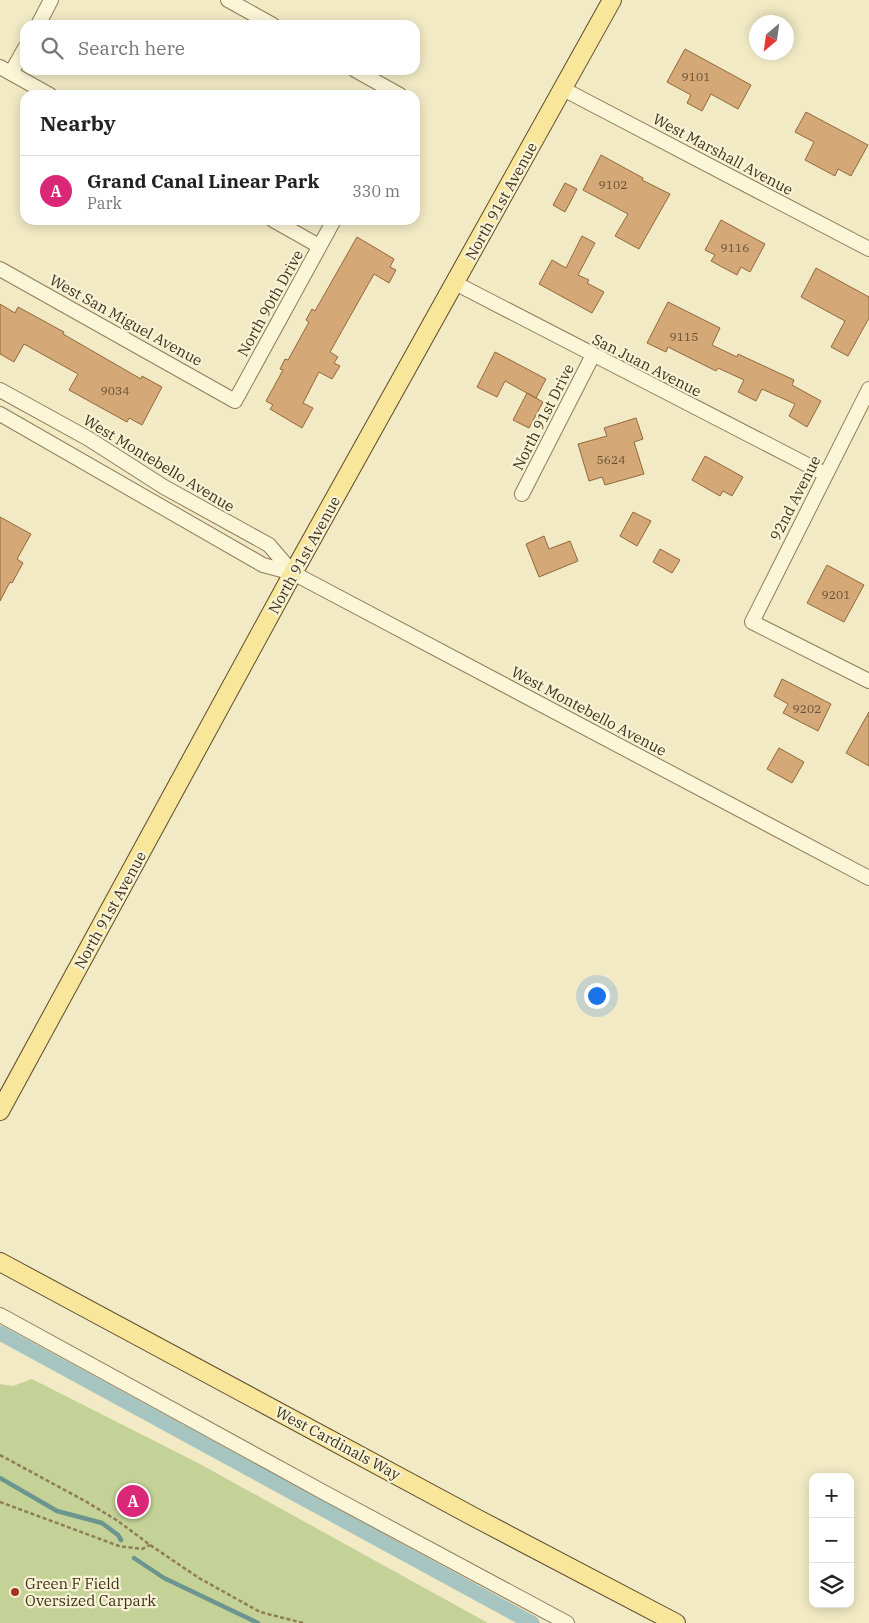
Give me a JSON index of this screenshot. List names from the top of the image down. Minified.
{"streets":{"main road":["North 91st Avenue","West Cardinals Way"],"street":["West Marshall Avenue","North 90th Drive","West San Miguel Avenue","San Juan Avenue","North 91st Drive","West Montebello Avenue","92nd Avenue"]},"crossings":[["West Marshall Avenue","North 91st Avenue"],["North 91st Avenue","San Juan Avenue"],["North 91st Avenue","West Montebello Avenue"],["North 90th Drive","West San Miguel Avenue"],["San Juan Avenue","North 91st Drive"],["San Juan Avenue","92nd Avenue"]],"places":["Green F Field Oversized Carpark"],"house_numbers":["9101","9102","9116","9115","9034","5624","9201","9202"],"north":"bottom left","page":{"search":"Search here","heading":"Nearby","list":[{"mark":"A","name":"Grand Canal Linear Park","note":"Park","value":"330 m"}],"map_buttons":["+","−"],"pins":"A"}}
